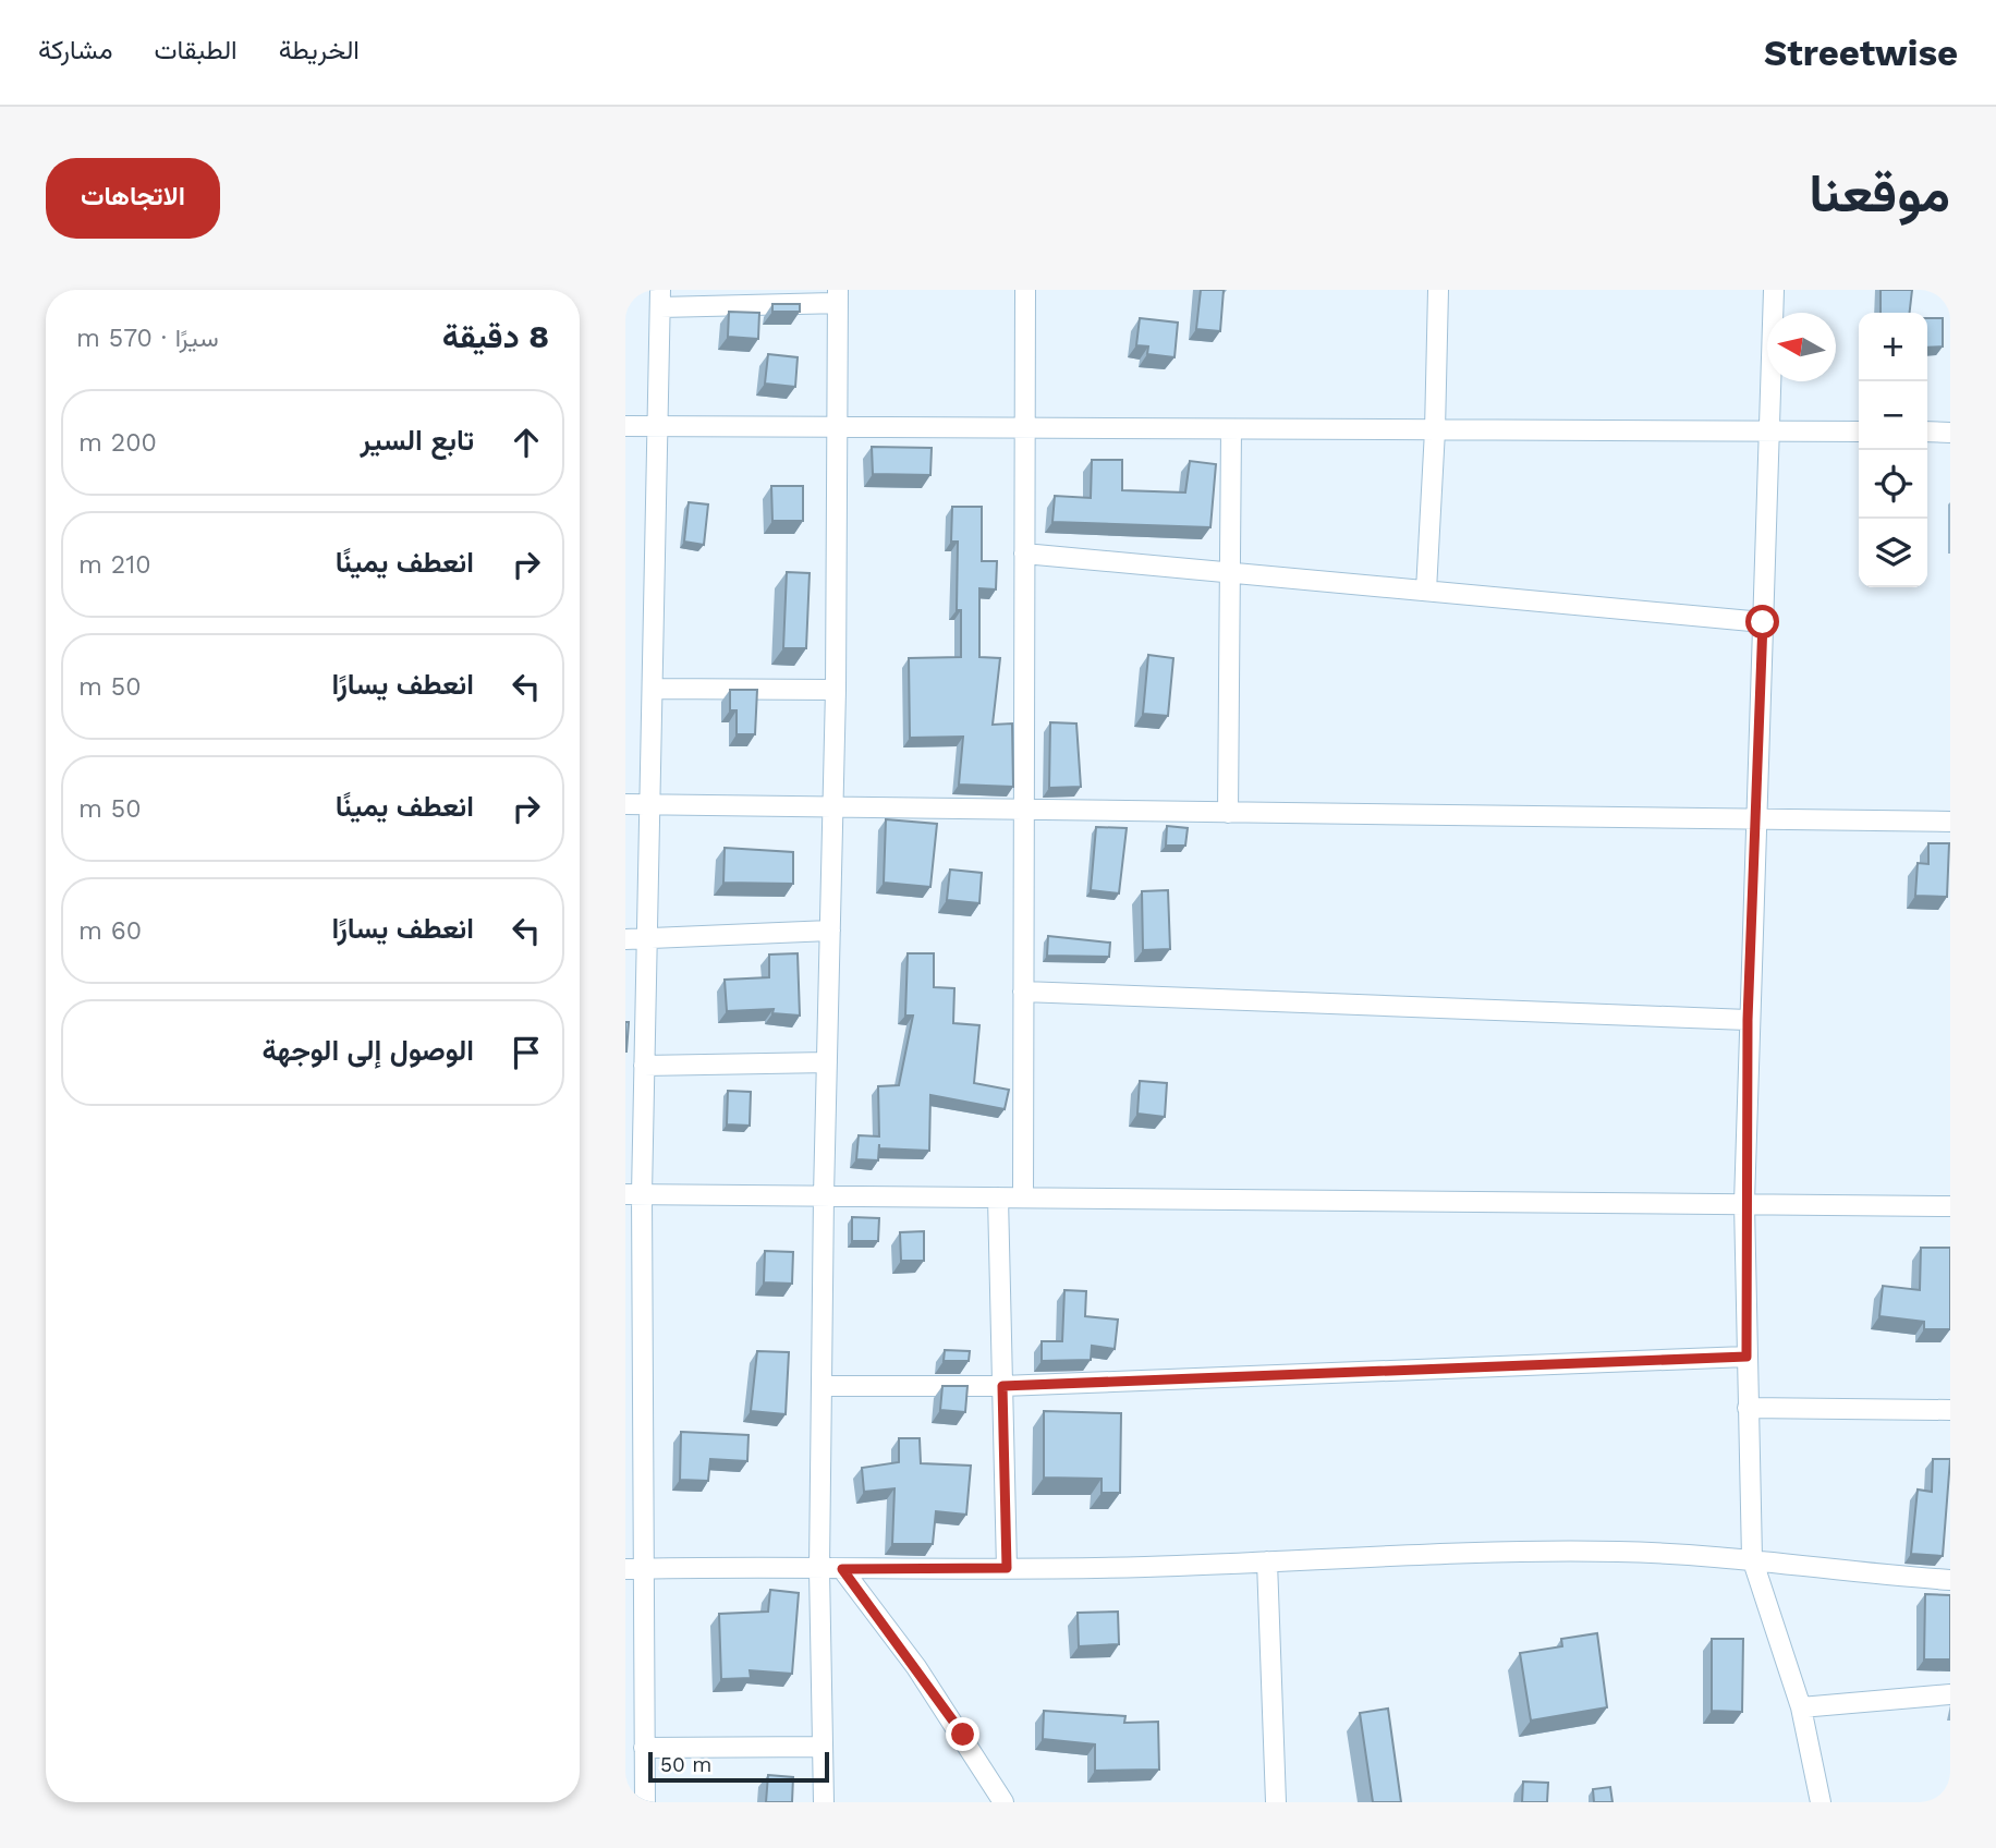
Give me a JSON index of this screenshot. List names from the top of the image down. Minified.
{"scale_bar":"50 m","north":"left","page":{"header":"Streetwise","nav":["الخريطة","الطبقات","مشاركة"],"title":"موقعنا","buttons":"الاتجاهات","heading":["8 دقيقة","سيرًا · 570 m"],"map_buttons":["+","−"],"list":[["تابع السير","200 m"],["انعطف يمينًا","210 m"],["انعطف يسارًا","50 m"],["انعطف يمينًا","50 m"],["انعطف يسارًا","60 m"],"الوصول إلى الوجهة"],"scale":"50 m"}}
